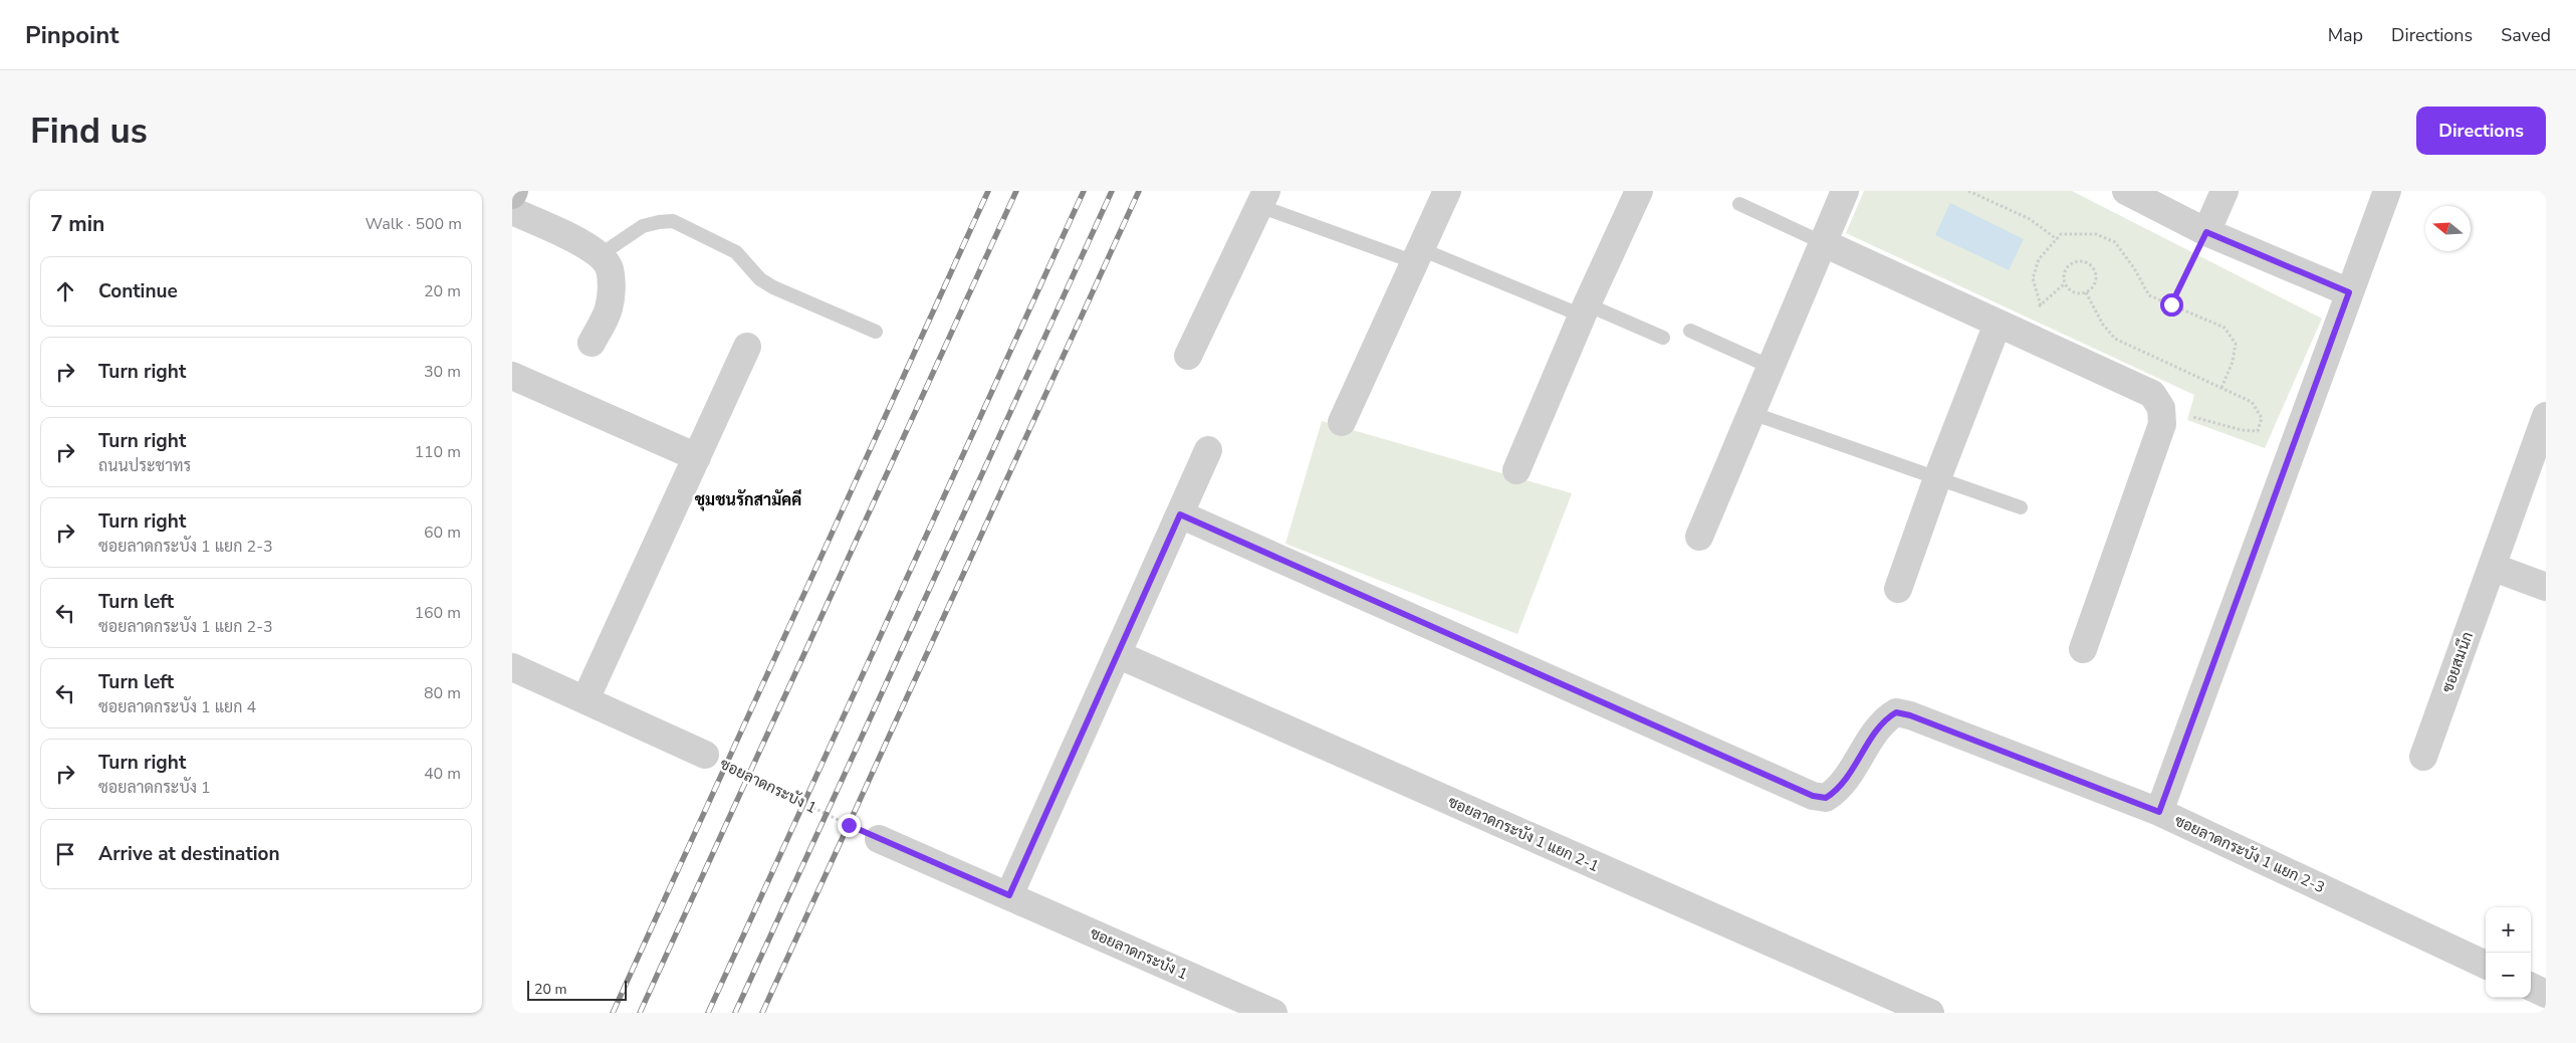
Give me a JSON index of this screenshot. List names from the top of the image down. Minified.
{"streets":{"street":["ซอยสมนึก","ซอยลาดกระบัง 1","ซอยลาดกระบัง 1 แยก 2-1","ซอยลาดกระบัง 1 แยก 2-3"]},"districts":["ชุมชนรักสามัคคี"],"scale_bar":"20 m","north":"left","page":{"header":"Pinpoint","nav":["Map","Directions","Saved"],"buttons":"Directions","title":"Find us","heading":["7 min","Walk · 500 m"],"list":[["Continue","20 m"],["Turn right","30 m"],["Turn right","ถนนประชาทร","110 m"],["Turn right","ซอยลาดกระบัง 1 แยก 2-3","60 m"],["Turn left","ซอยลาดกระบัง 1 แยก 2-3","160 m"],["Turn left","ซอยลาดกระบัง 1 แยก 4","80 m"],["Turn right","ซอยลาดกระบัง 1","40 m"],"Arrive at destination"],"map_buttons":["+","−"],"scale":"20 m"}}
